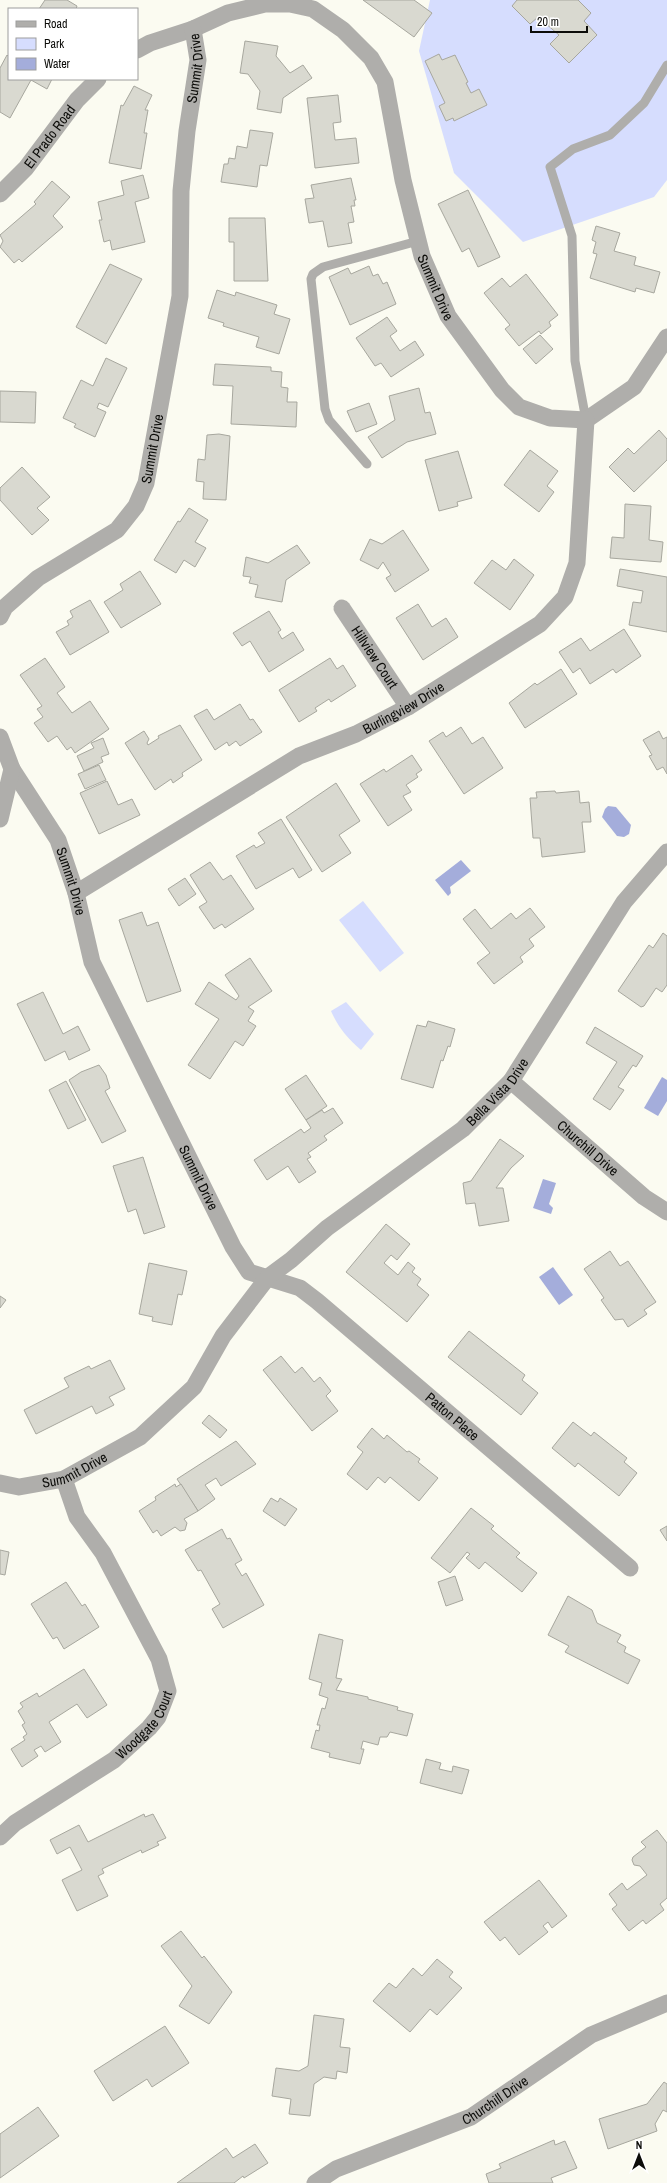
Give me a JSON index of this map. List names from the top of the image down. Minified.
{"streets":{"street":["Summit Drive","El Prado Road","Hillview Court","Burlingview Drive","Bella Vista Drive","Churchill Drive","Patton Place","Woodgate Court"]},"crossings":[["Summit Drive","Burlingview Drive"],["Summit Drive","Bella Vista Drive"],["Summit Drive","Patton Place"],["Summit Drive","Woodgate Court"],["Hillview Court","Burlingview Drive"],["Bella Vista Drive","Churchill Drive"],["Bella Vista Drive","Patton Place"]],"legend":["Road","Park","Water"],"scale_bar":"20 m","north":"top"}
